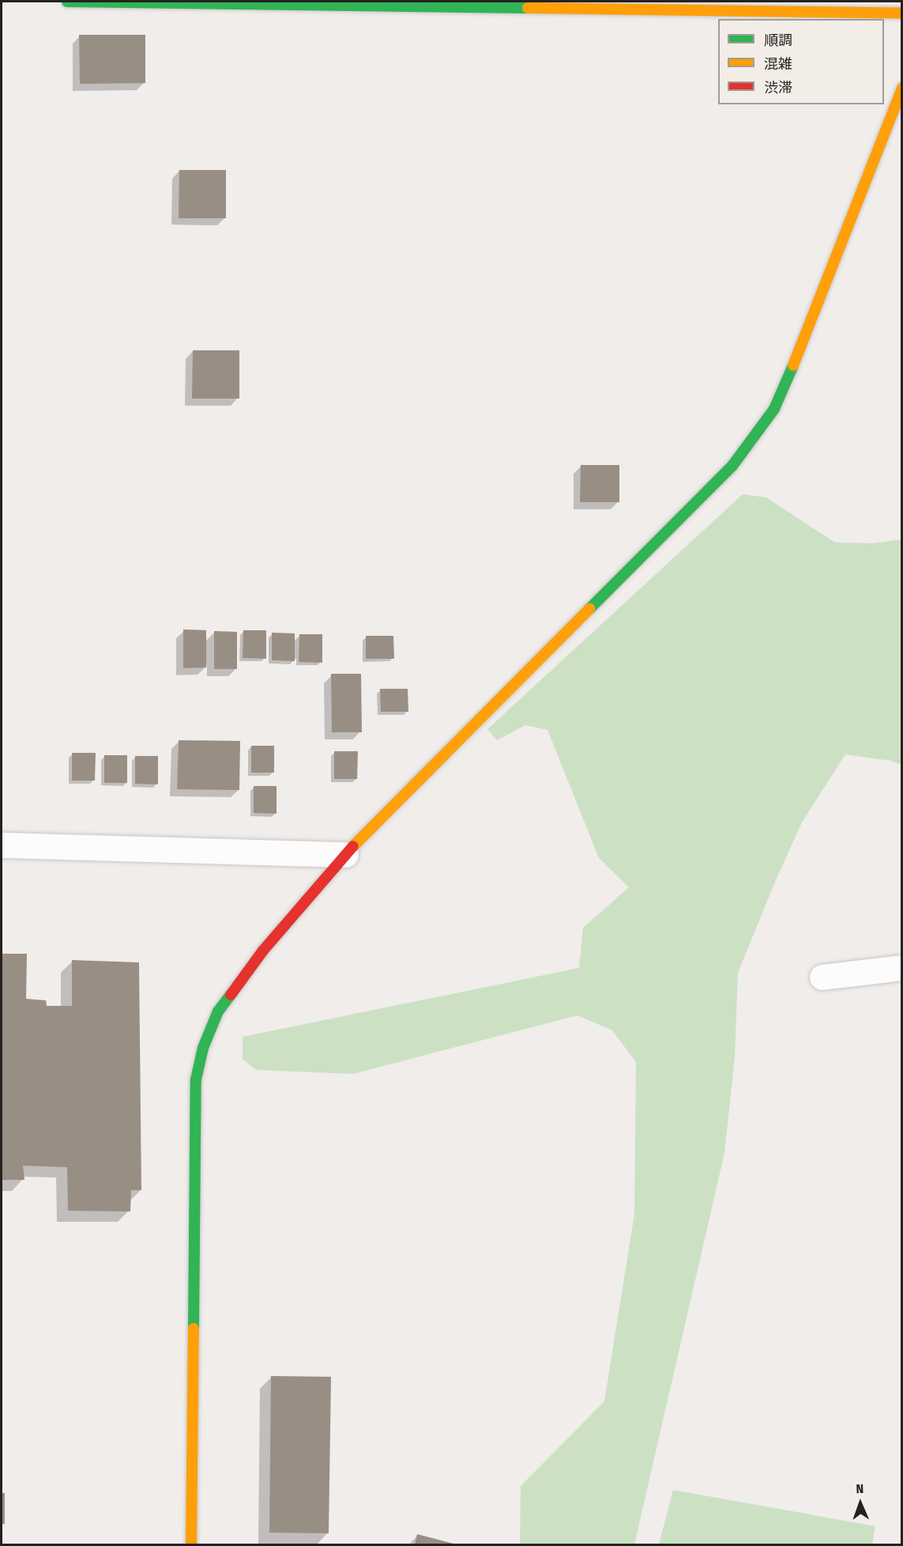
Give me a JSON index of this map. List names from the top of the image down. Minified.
{"legend":["順調","混雑","渋滞"],"north":"top"}
